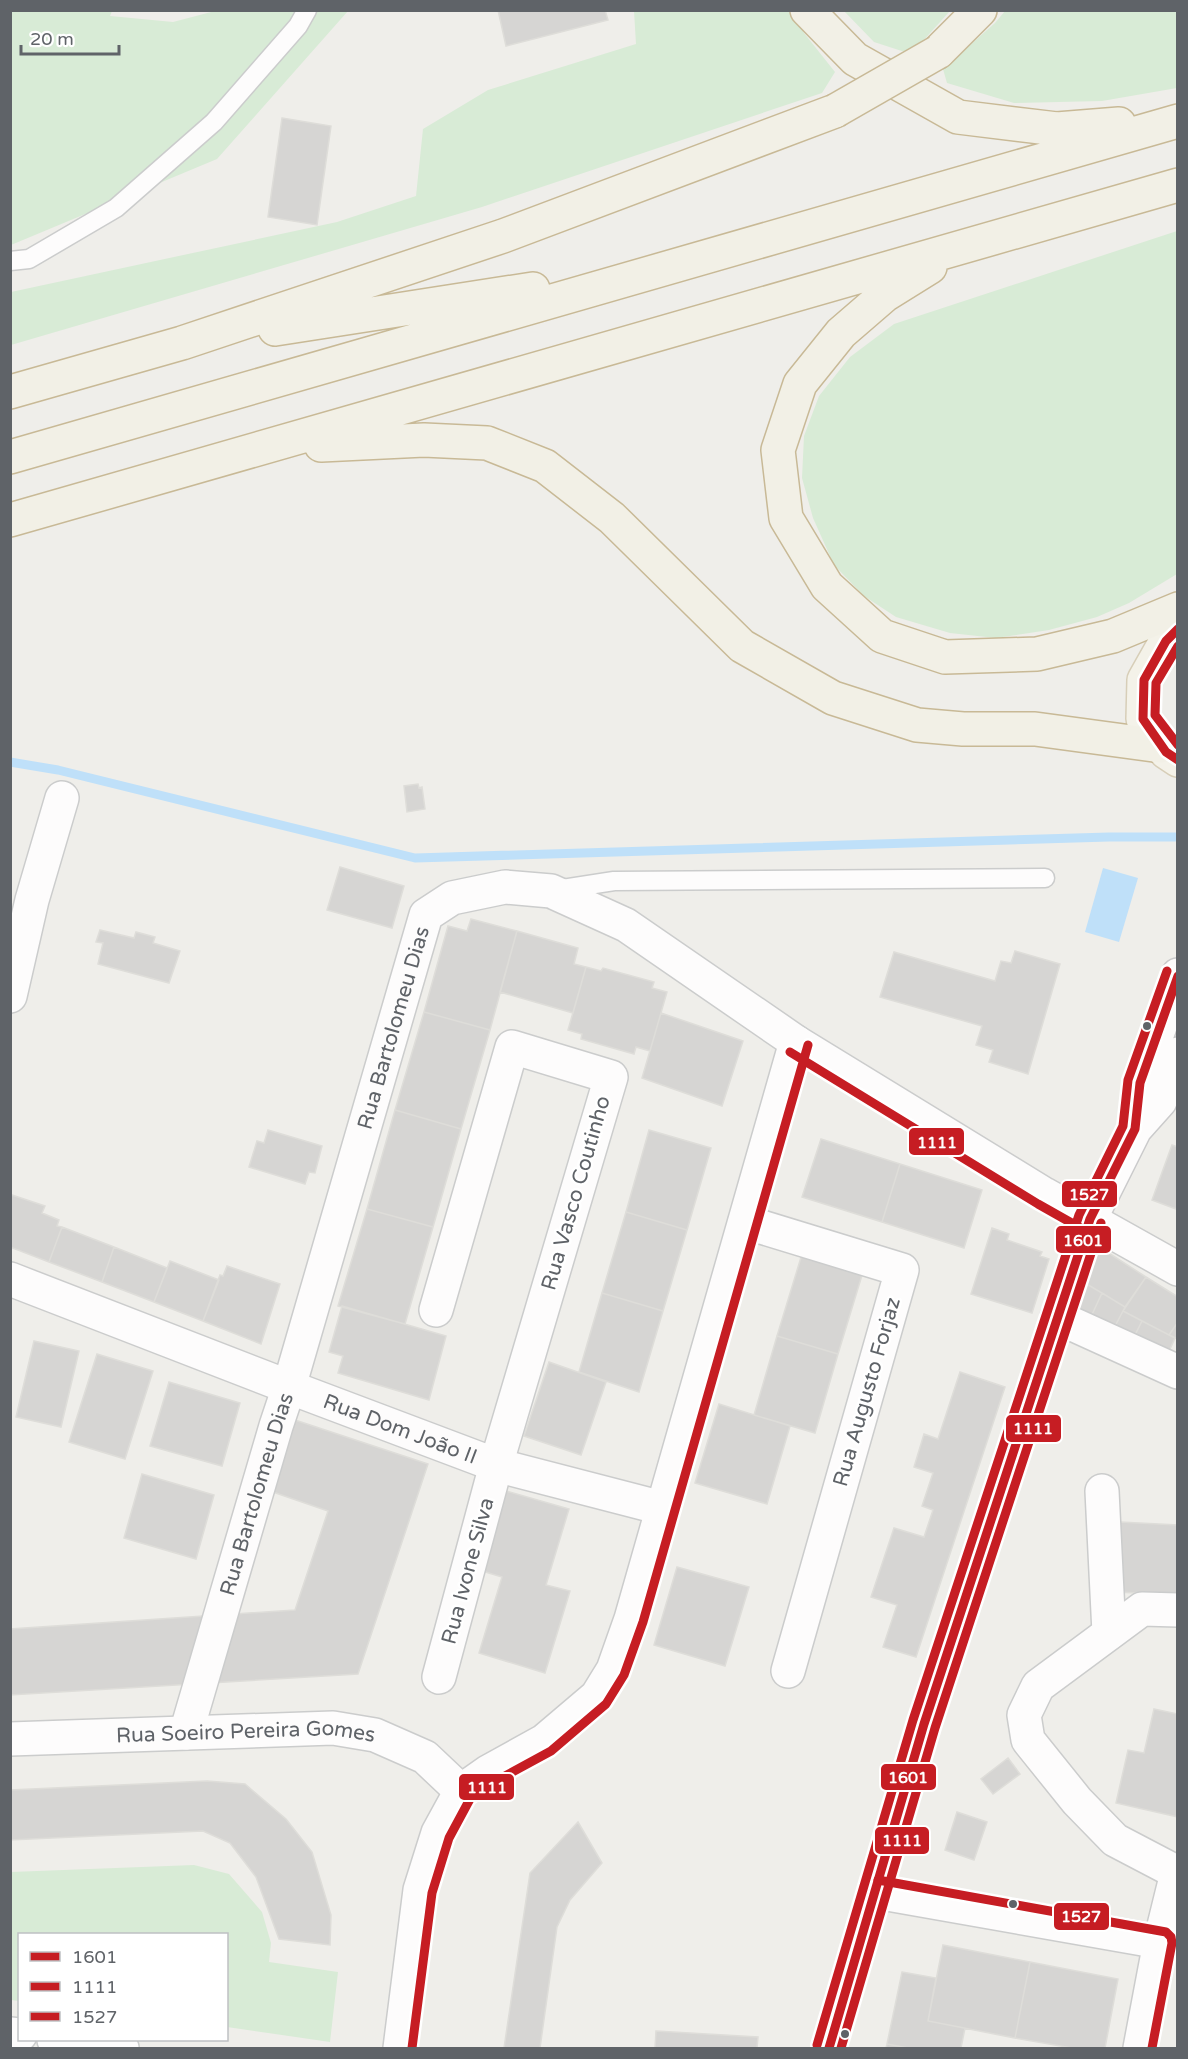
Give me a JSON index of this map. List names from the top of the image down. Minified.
{"streets":{"street":["Rua Bartolomeu Dias","Rua Vasco Coutinho","Rua Augusto Forjaz","Rua Dom João II","Rua Ivone Silva","Rua Soeiro Pereira Gomes"]},"crossings":[["Rua Bartolomeu Dias","Rua Dom João II"],["Rua Bartolomeu Dias","Rua Soeiro Pereira Gomes"],["Rua Vasco Coutinho","Rua Dom João II"],["Rua Vasco Coutinho","Rua Ivone Silva"],["Rua Dom João II","Rua Ivone Silva"]],"lines":["transit line 1601","transit line 1527","transit line 1111"],"legend":["1601","1111","1527"],"scale_bar":"20 m"}
